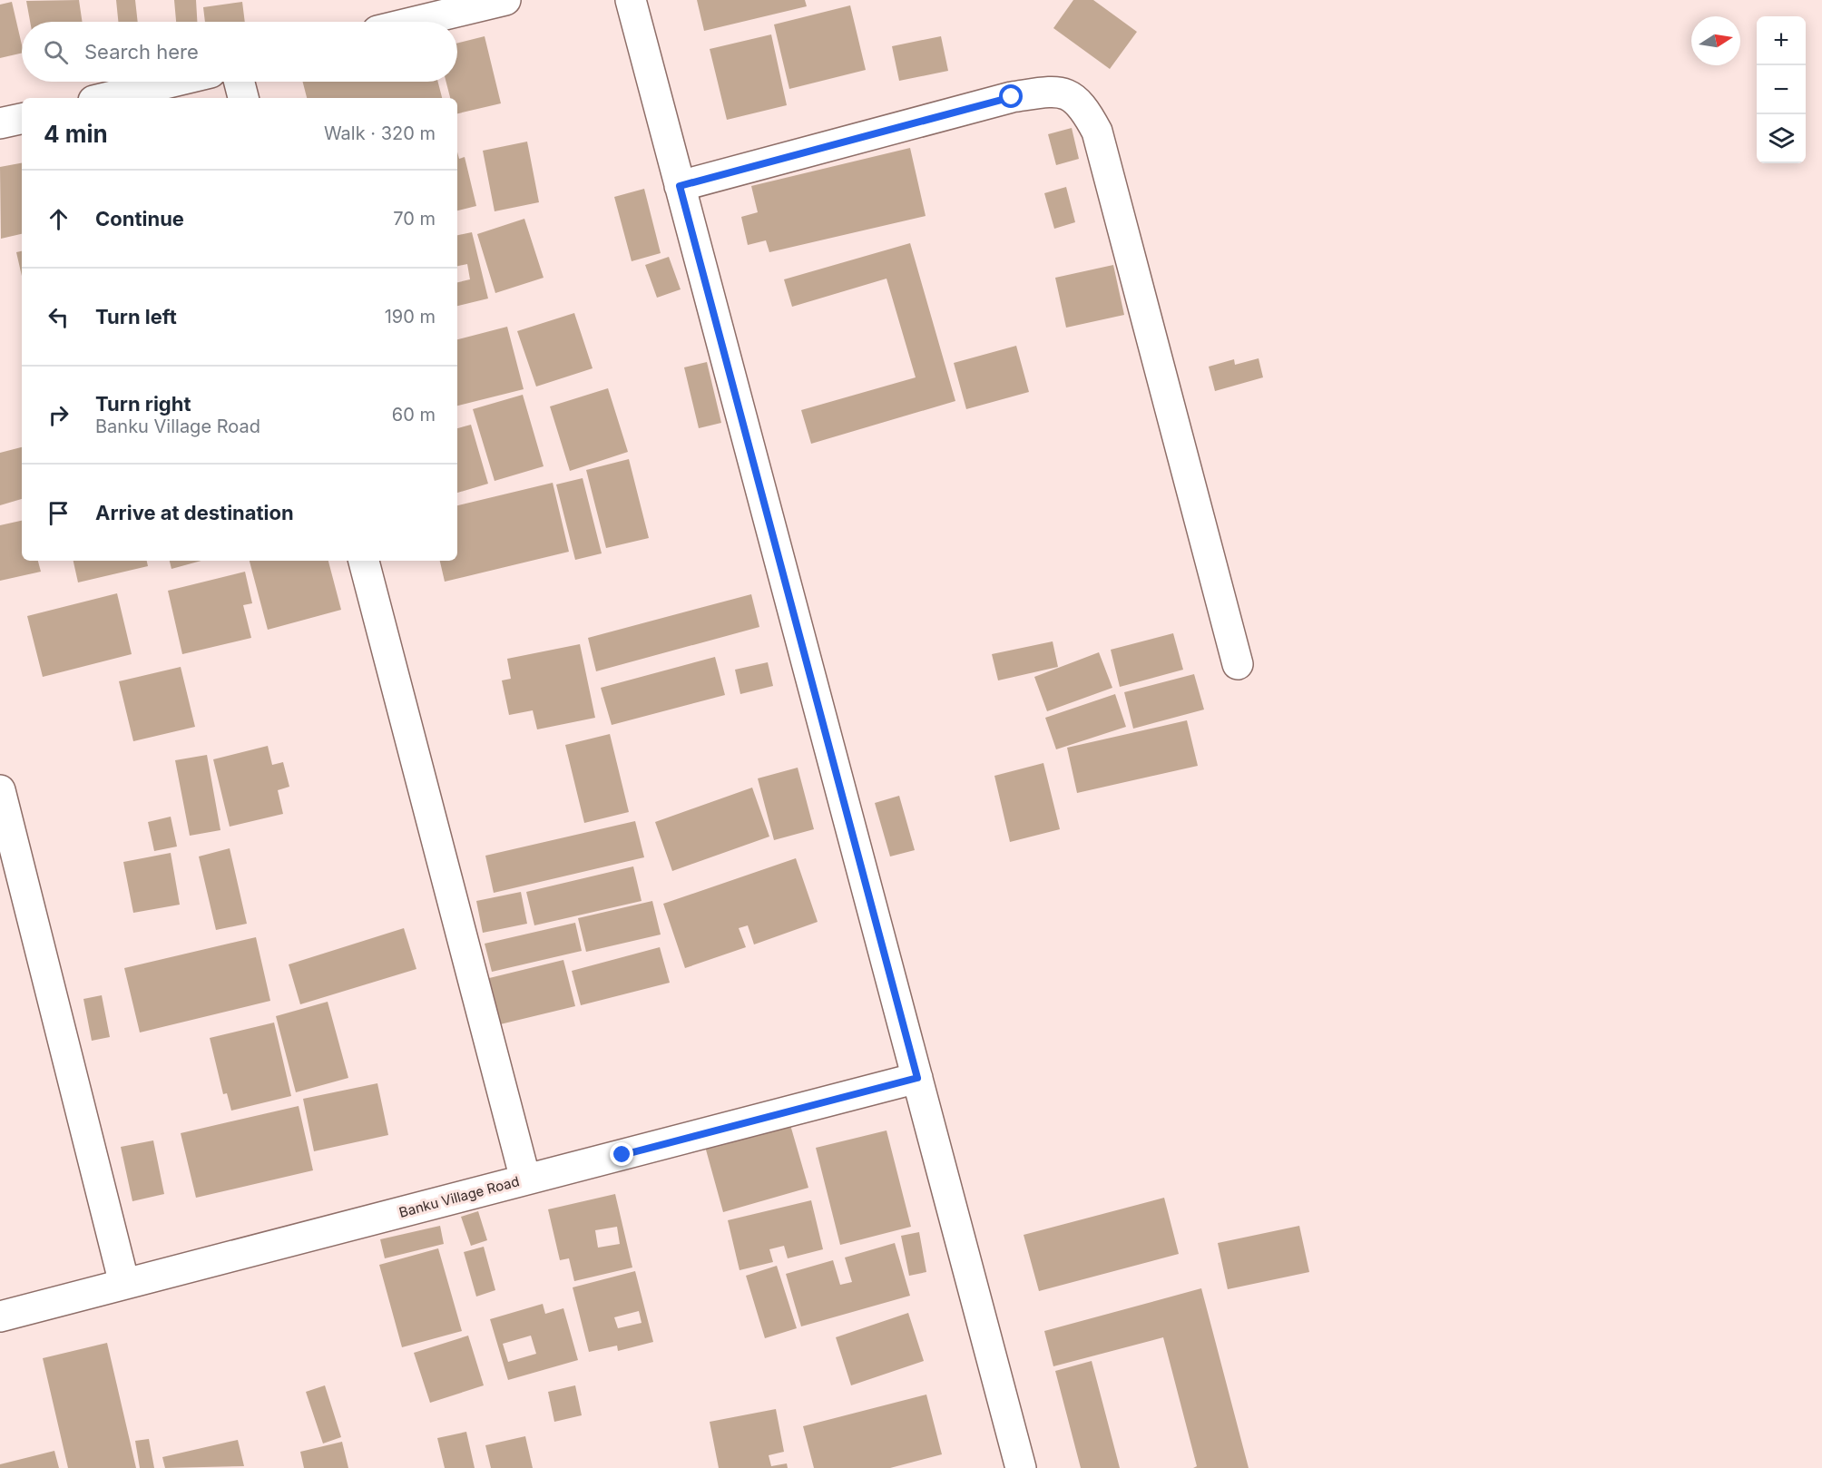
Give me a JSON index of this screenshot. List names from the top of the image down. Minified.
{"streets":{"street":["Banku Village Road"]},"north":"right","page":{"map_buttons":["+","−"],"search":"Search here","heading":["4 min","Walk · 320 m"],"list":[["Continue","70 m"],["Turn left","190 m"],["Turn right","Banku Village Road","60 m"],"Arrive at destination"]}}
